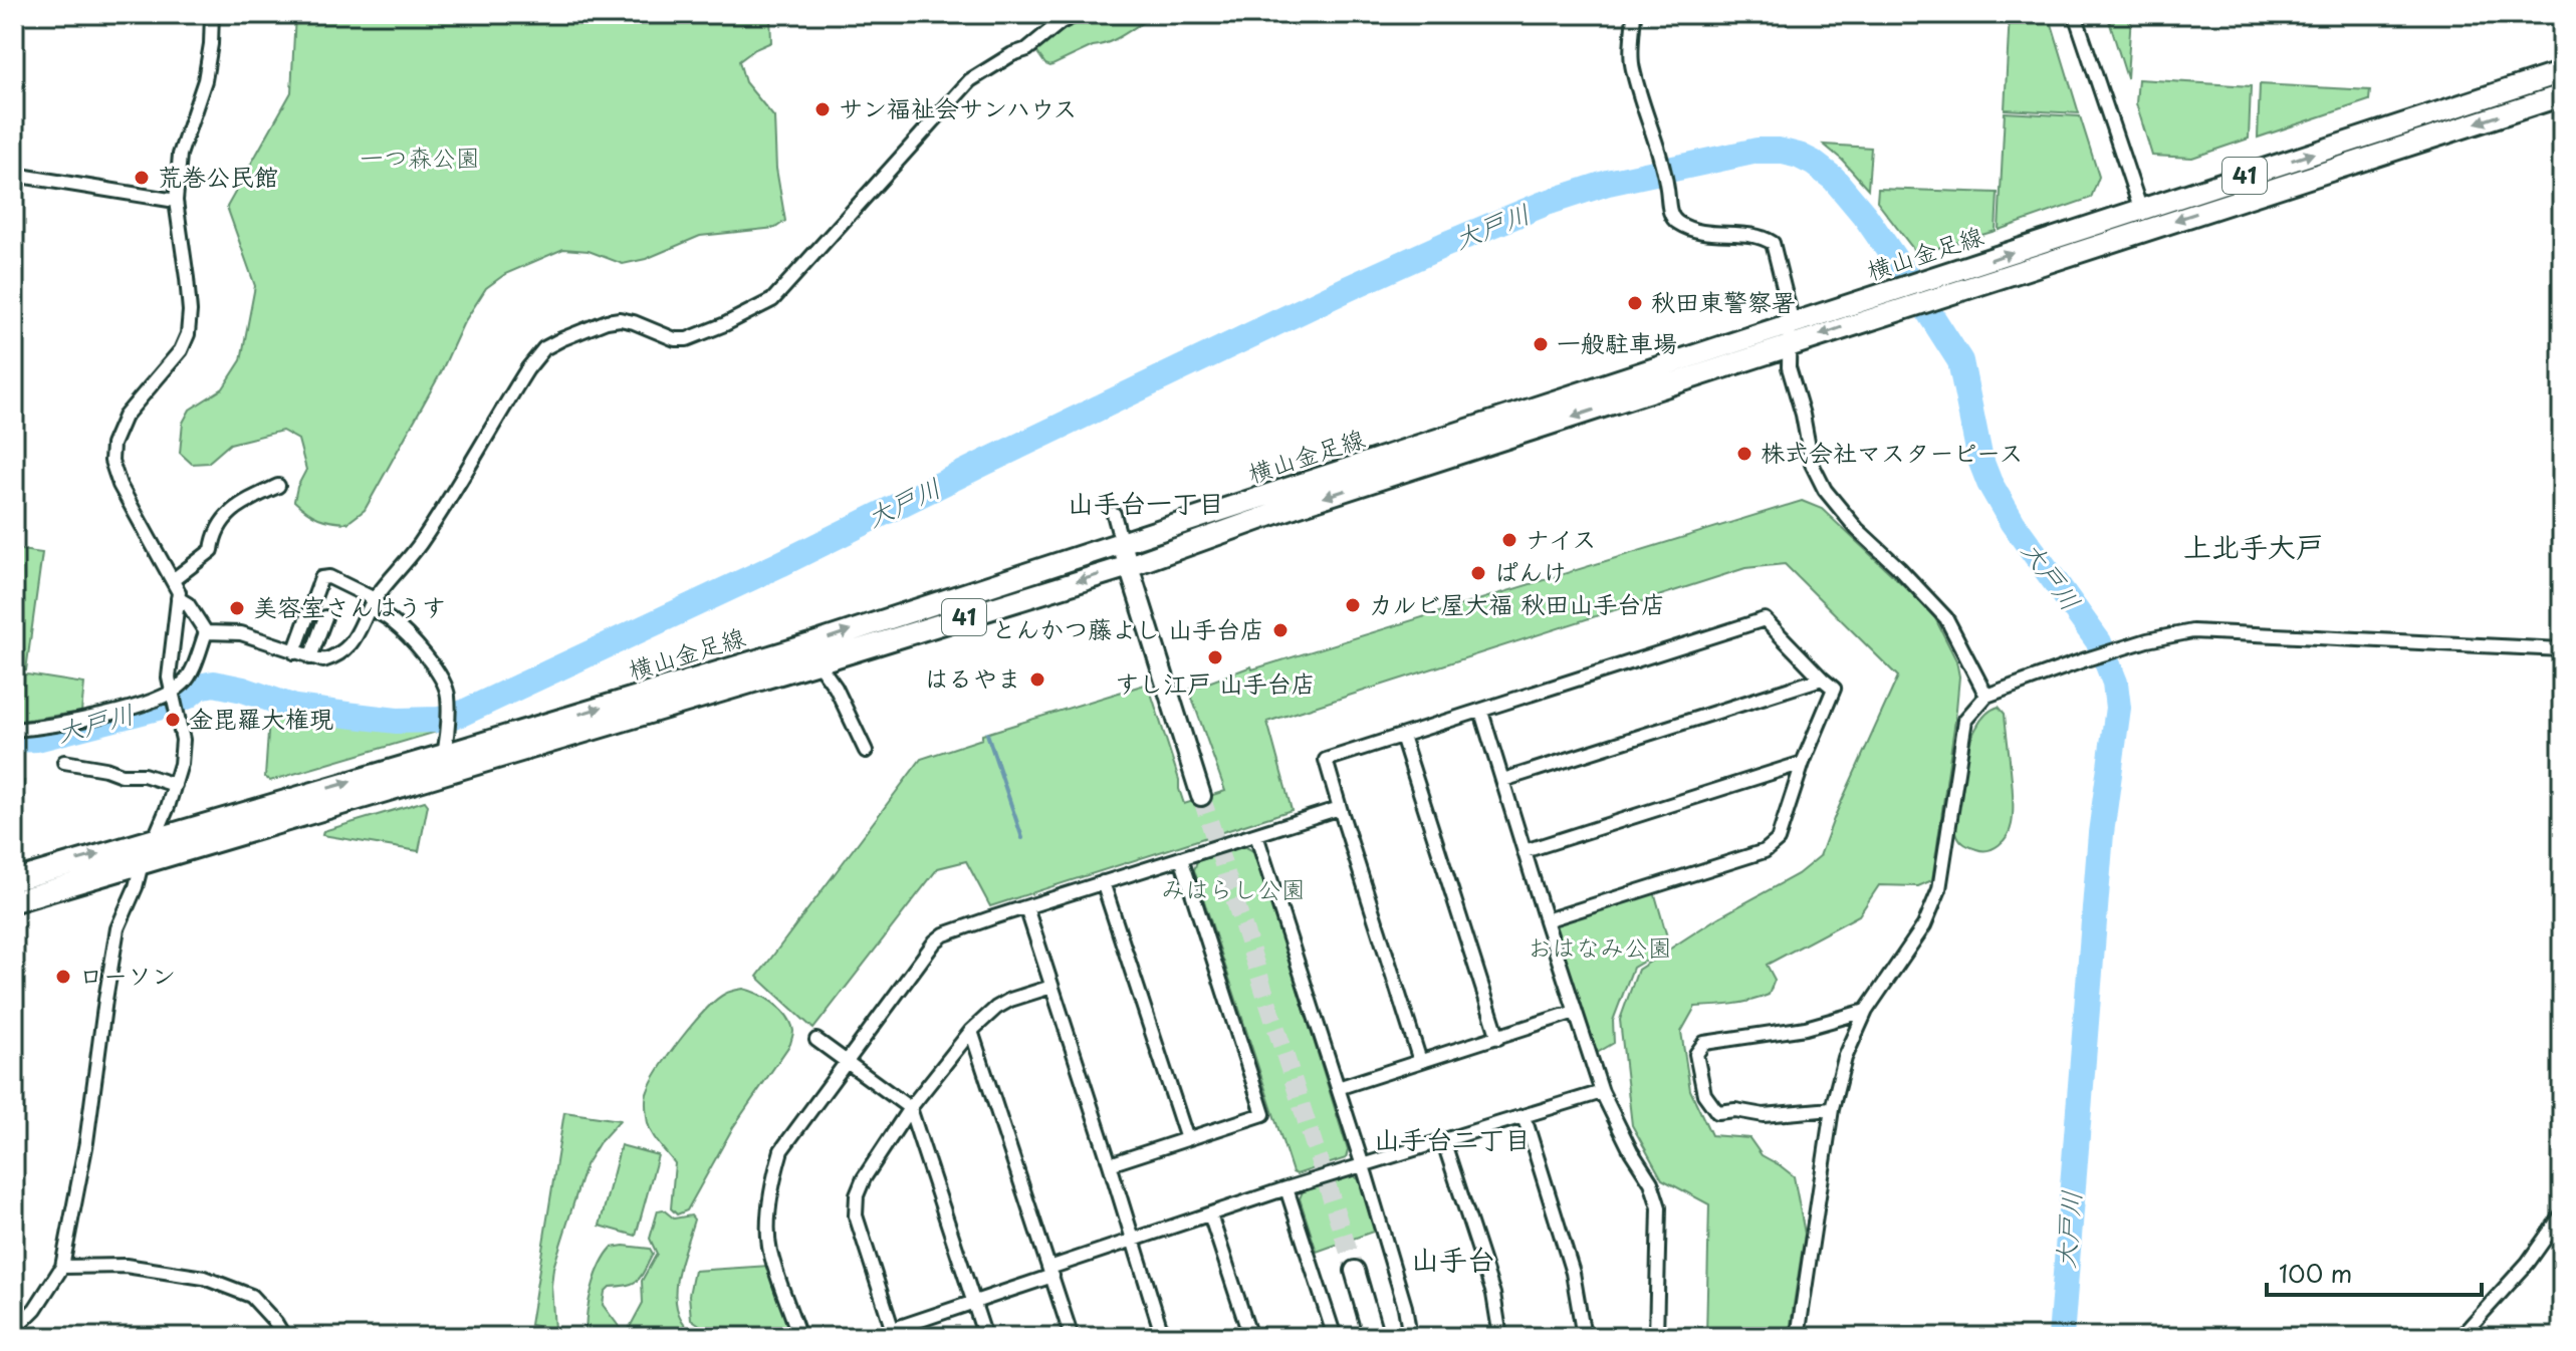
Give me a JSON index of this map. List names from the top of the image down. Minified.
{"streets":{"main road":["41","横山金足線"]},"districts":["山手台一丁目","上北手大戸","山手台二丁目","山手台"],"water":["大戸川"],"parks":["一つ森公園","みはらし公園","おはなみ公園"],"places":["サン福祉会サンハウス","荒巻公民館","秋田東警察署","一般駐車場","株式会社マスターピース","ナイス","ぱんけ","カルビ屋大福 秋田山手台店","美容室さんはうす","とんかつ藤よし 山手台店","すし江戸 山手台店","はるやま","金毘羅大権現","ローソン"],"scale_bar":"100 m"}
